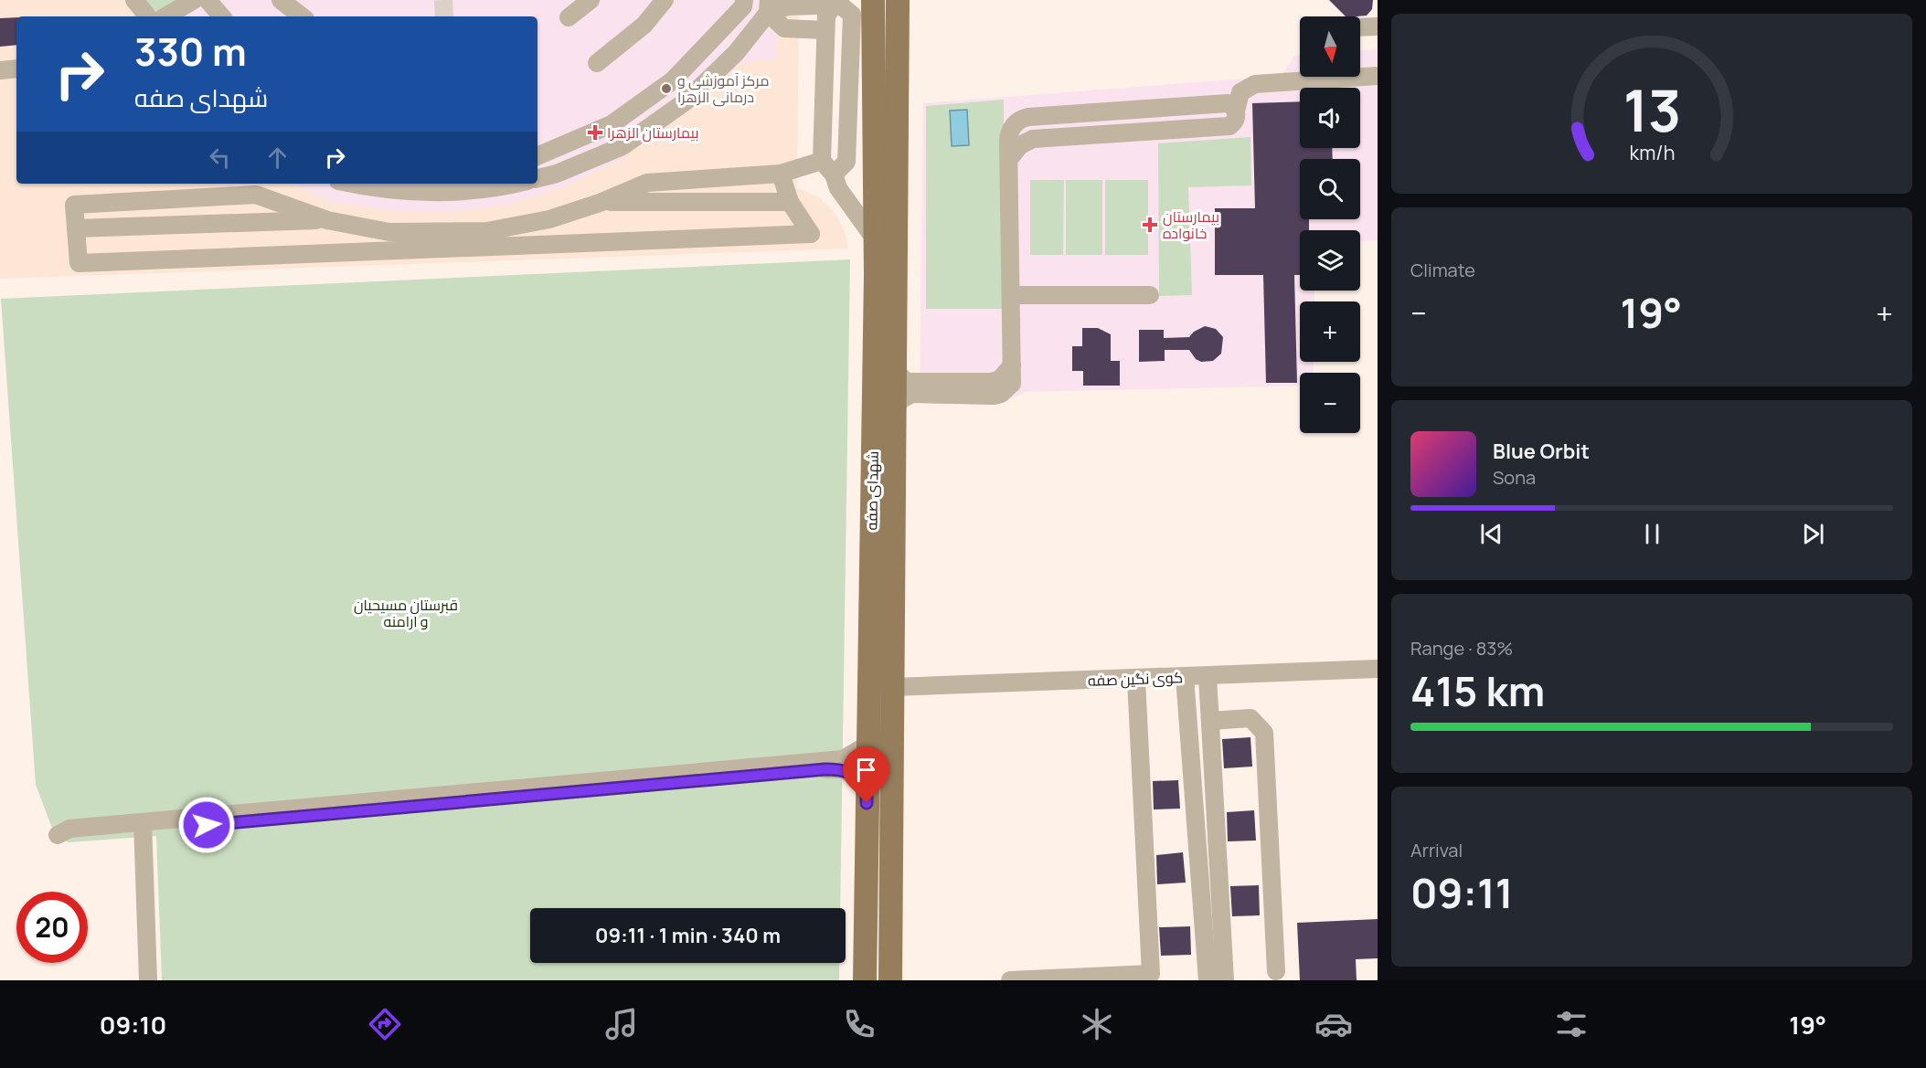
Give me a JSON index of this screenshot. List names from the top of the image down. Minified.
{"streets":{"main road":["شهدای صفه"],"lane":["کوی نگین صفه"]},"crossings":[["شهدای صفه","کوی نگین صفه"]],"parks":["قبرستان مسیحیان و ارامنه"],"places":{"other":["مرکز آموزشی و درمانی الزهرا"],"health":["بیمارستان الزهرا","بیمارستان خانواده"]},"north":"bottom","page":{"map_buttons":["+","−"],"turn":["330 m","شهدای صفه"],"tile":["Climate",["Range · 83%","415 km"],["Arrival","09:11"]],"heat":["−","19°","+"],"song":["Blue Orbit","Sona"],"limit":"20","trip":"09:11 · 1 min · 340 m","tabs":["09:10","19°"],"gauge":["13","km/h"]}}
